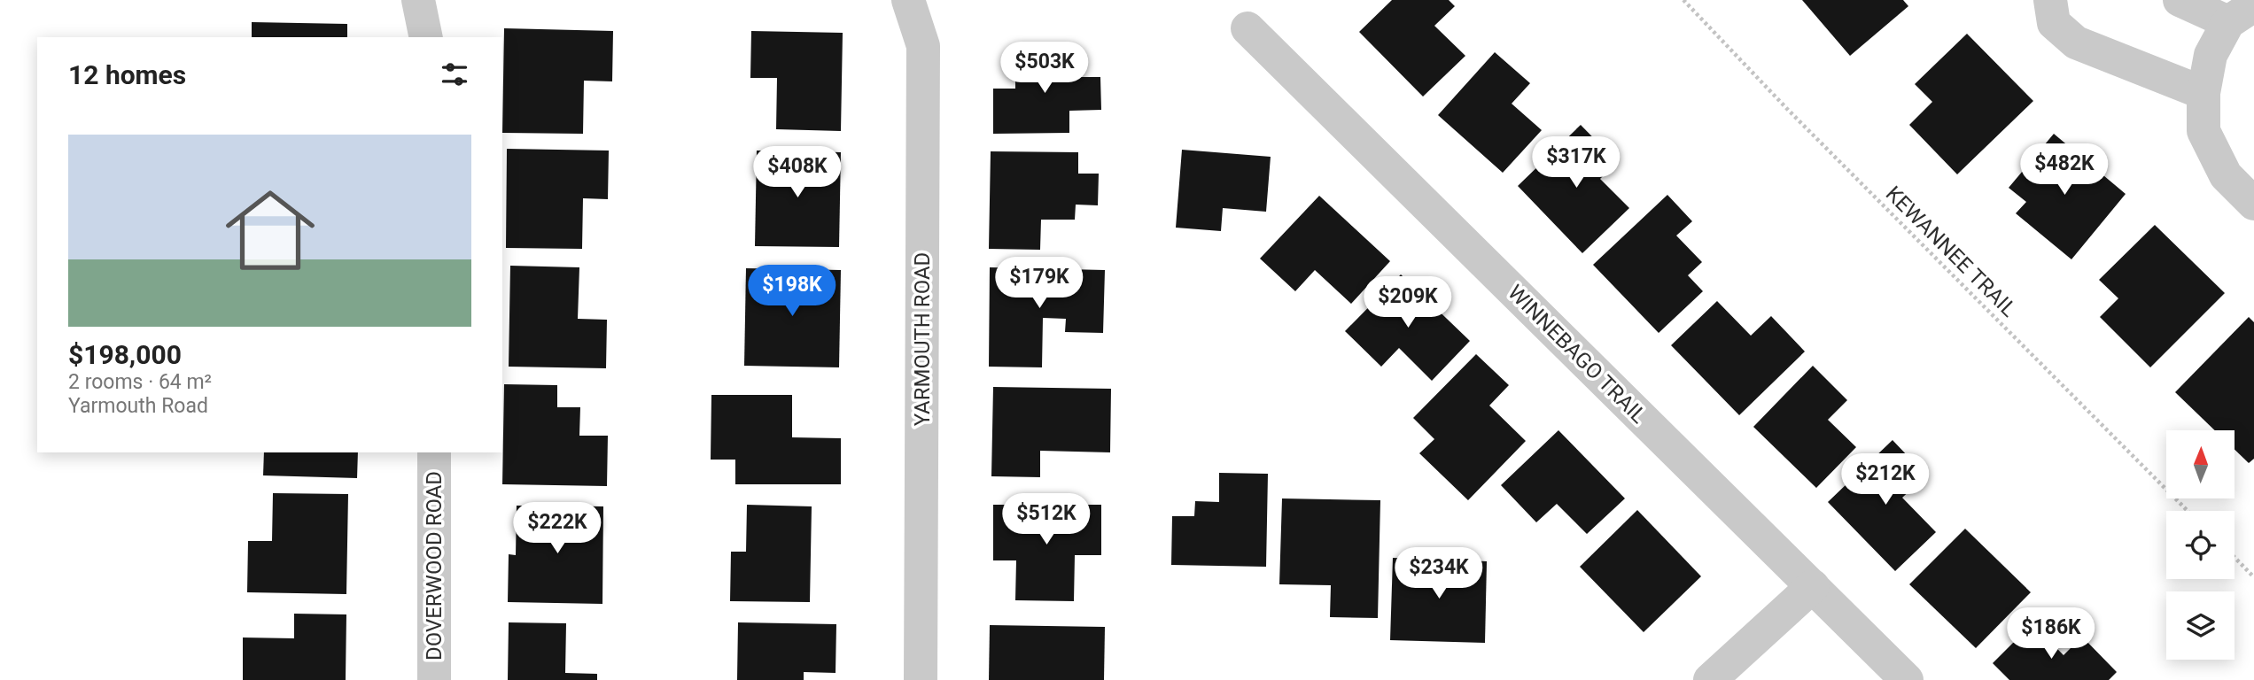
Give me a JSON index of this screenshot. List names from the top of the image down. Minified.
{"streets":{"street":["YARMOUTH ROAD","WINNEBAGO TRAIL","DOVERWOOD ROAD"],"path":["KEWANNEE TRAIL"]},"north":"top","page":{"heading":"12 homes","price":["$503K","$317K","$482K","$408K","$179K","$198K","$209K","$212K","$512K","$222K","$234K","$186K"],"list":[{"name":"$198,000","note":"2 rooms · 64 m² · Yarmouth Road"}]}}
